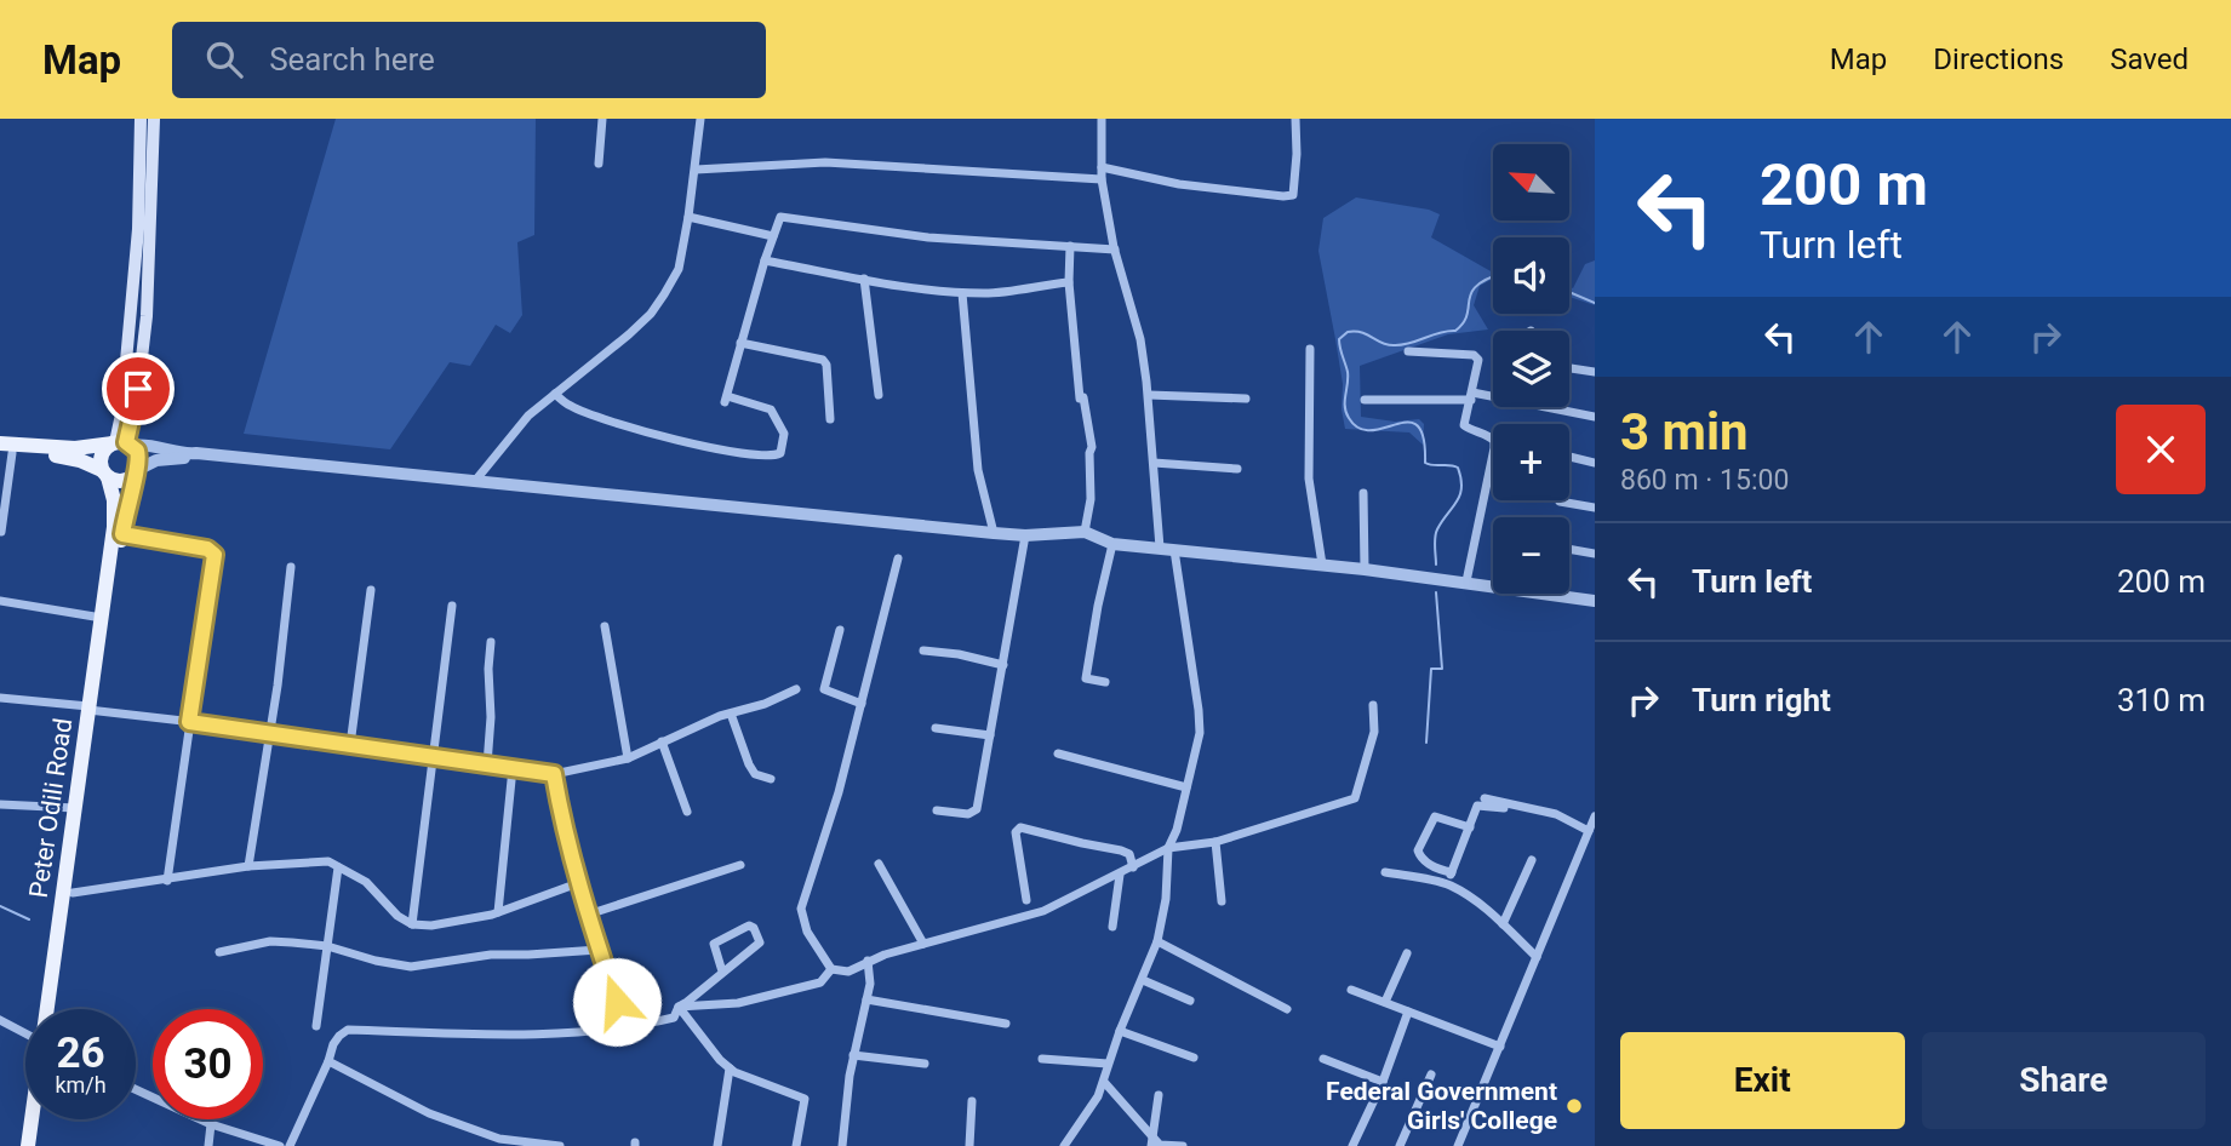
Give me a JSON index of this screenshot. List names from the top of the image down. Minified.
{"streets":{"main road":["Peter Odili Road"]},"places":["Federal Government Girls' College"],"north":"top left","page":{"header":"Map","search":"Search here","nav":["Map","Directions","Saved"],"turn":["200 m","Turn left"],"map_buttons":["+","−"],"heading":["3 min","860 m · 15:00"],"list":[{"name":"Turn left","value":"200 m"},{"name":"Turn right","value":"310 m"}],"speed":"26 km/h","limit":"30","buttons":["Exit","Share"]}}
